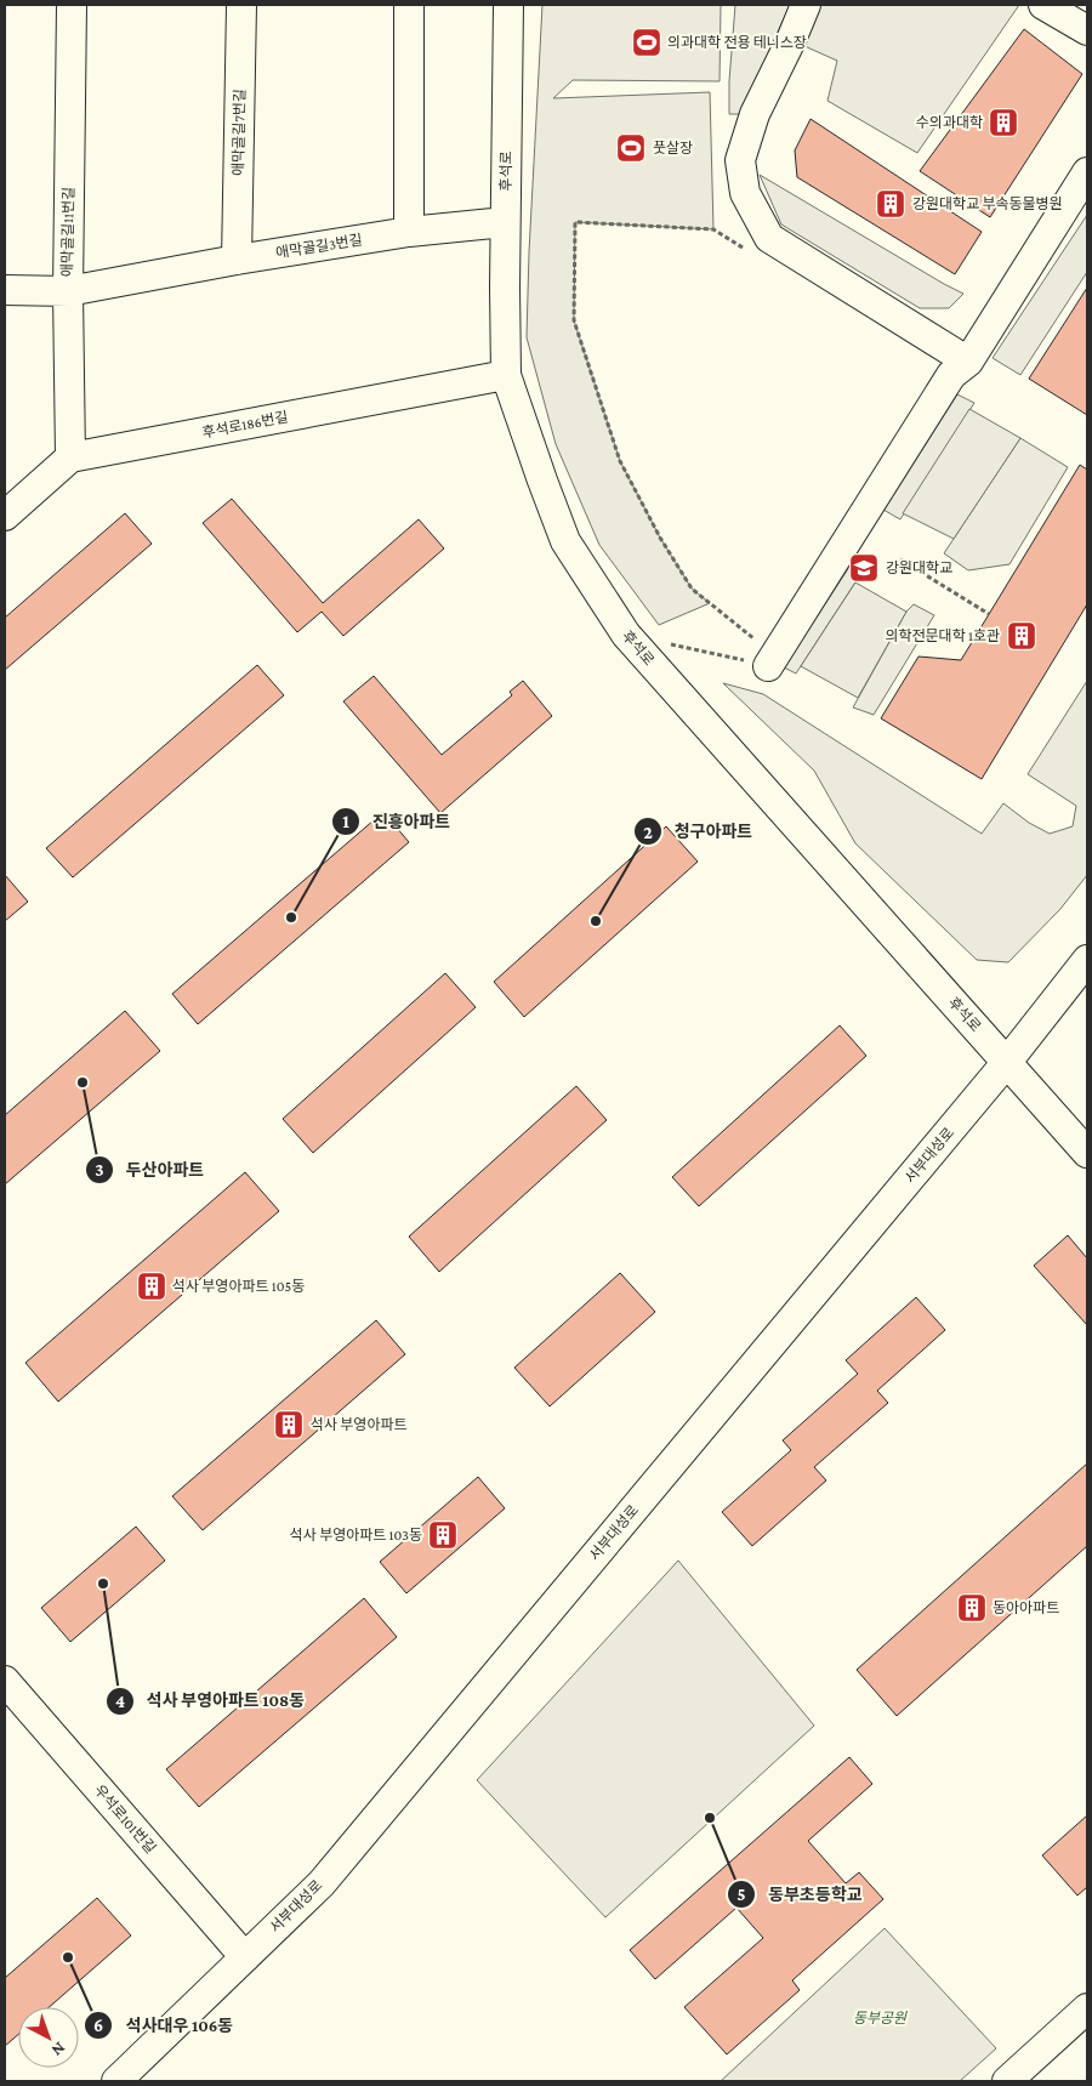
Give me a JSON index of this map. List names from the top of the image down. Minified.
{"streets":{"street":["애막골길7번길","후석로","애막골길11번길","애막골길3번길","후석로186번길","서부대성로","우석로101번길"]},"crossings":[["애막골길7번길","애막골길3번길"],["후석로","애막골길3번길"],["후석로","후석로186번길"],["후석로","서부대성로"],["애막골길11번길","애막골길3번길"],["애막골길11번길","후석로186번길"],["서부대성로","우석로101번길"]],"parks":["동부공원"],"places":{"sports":["의과대학 전용 테니스장","풋살장"],"building":["수의과대학","강원대학교 부속동물병원","의학전문대학 1호관","석사 부영아파트 105동","석사 부영아파트","석사 부영아파트 103동","동아아파트"],"school or university":["강원대학교"],"other":["진흥아파트","청구아파트","두산아파트","석사 부영아파트 108동","동부초등학교","석사대우 106동"]},"north":"bottom right"}
